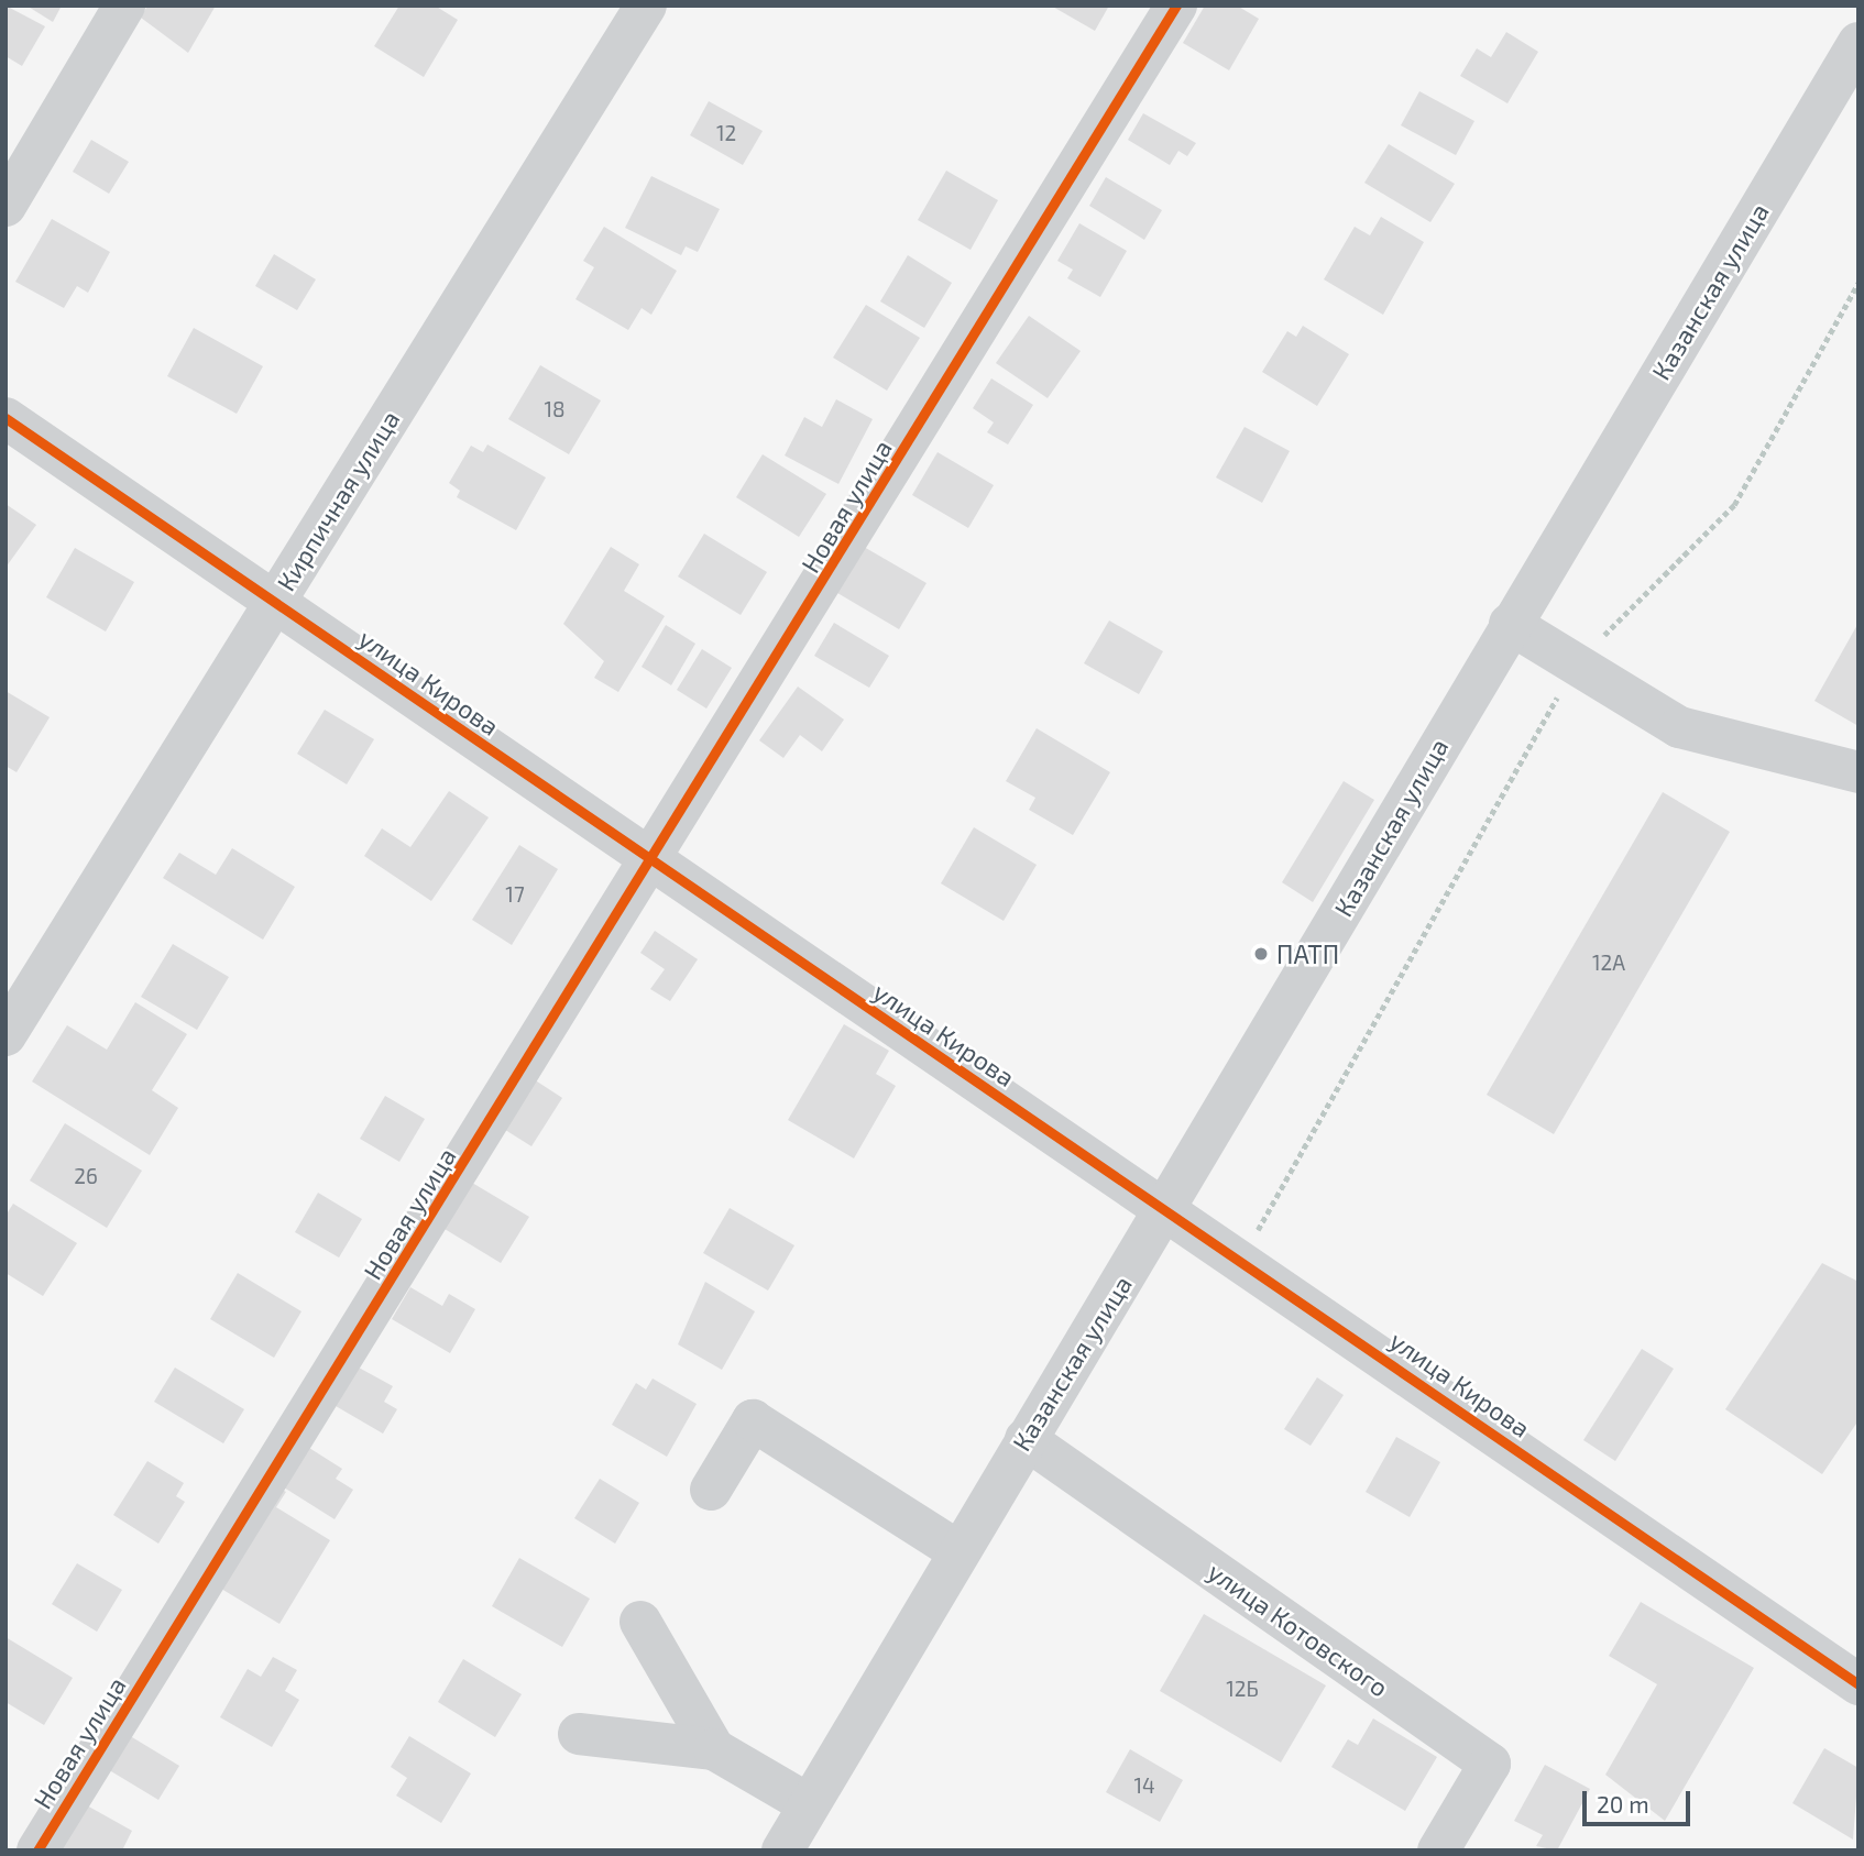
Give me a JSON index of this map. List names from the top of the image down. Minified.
{"streets":{"street":["Казанская улица","Кирпичная улица","Новая улица","улица Кирова","улица Котовского"]},"crossings":[["Казанская улица","улица Кирова"],["Казанская улица","улица Котовского"],["Кирпичная улица","улица Кирова"],["Новая улица","улица Кирова"]],"places":["ПАТП"],"house_numbers":["12","18","17","12А","26","12Б","14"],"scale_bar":"20 m"}
